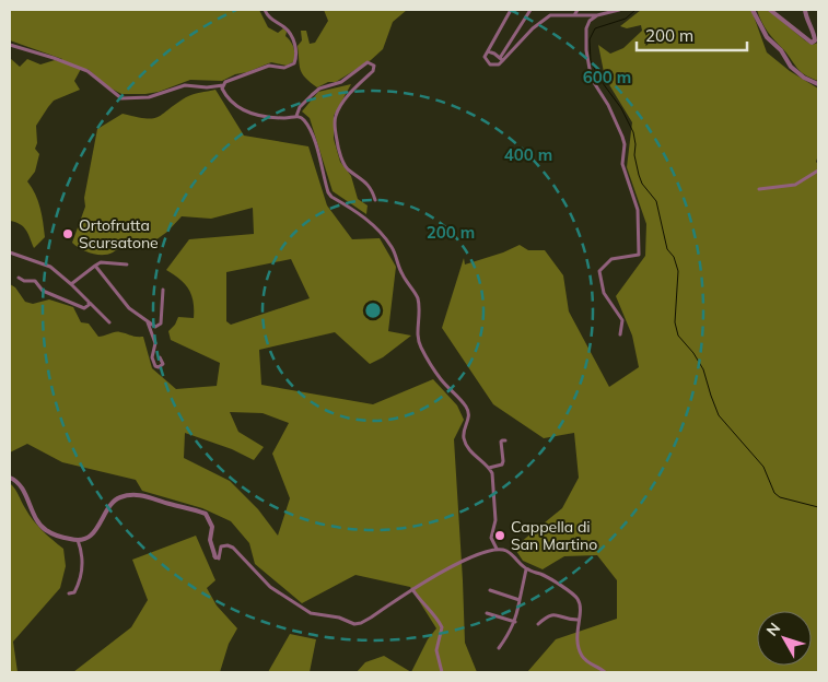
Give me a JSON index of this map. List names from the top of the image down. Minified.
{"places":["Ortofrutta Scursatone","Cappella di San Martino"],"scale_bar":"200 m","north":"top left","rings":["600 m","400 m","200 m"]}
